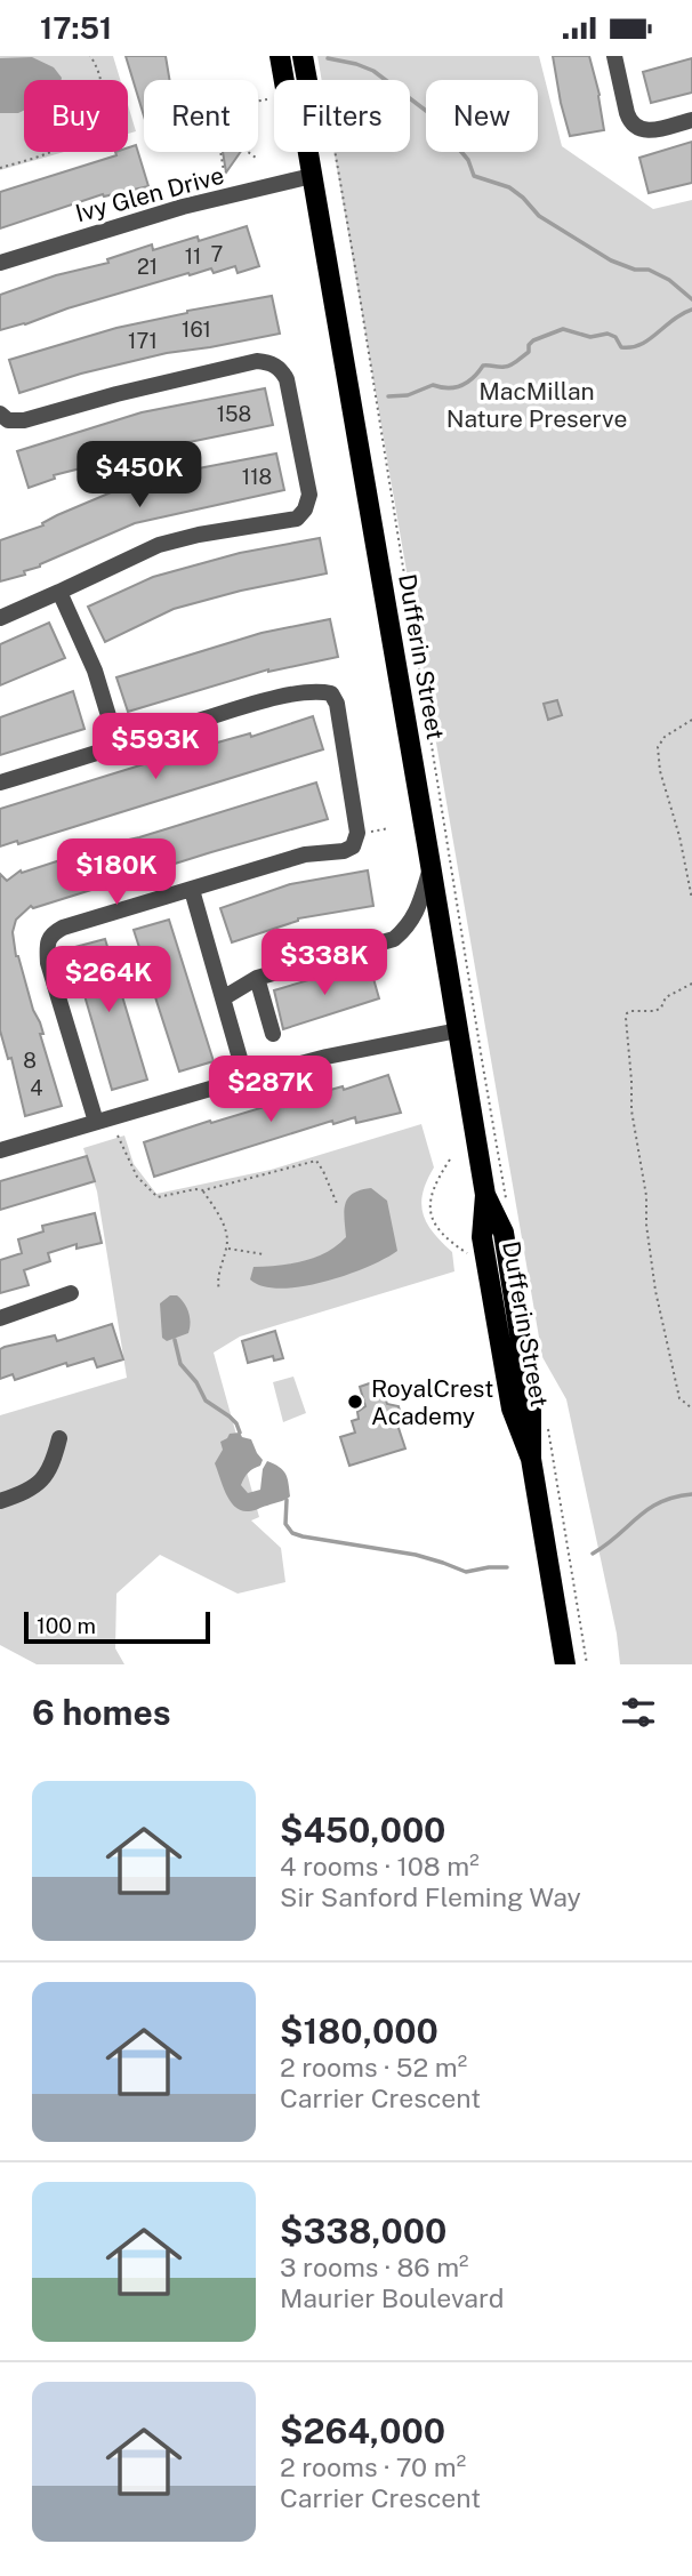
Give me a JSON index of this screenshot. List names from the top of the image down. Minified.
{"streets":{"main road":["Dufferin Street"],"street":["Ivy Glen Drive"]},"crossings":[["Ivy Glen Drive","Dufferin Street"]],"parks":["MacMillan Nature Preserve"],"places":["RoyalCrest Academy"],"house_numbers":["7","11","21","161","171","158","118","8","4"],"scale_bar":"100 m","page":{"status":"17:51","chip":["Buy","Rent","Filters","New"],"price":["$450K","$593K","$180K","$338K","$264K","$287K"],"scale":"100 m","heading":"6 homes","list":[{"name":"$450,000","note":"4 rooms · 108 m² · Sir Sanford Fleming Way"},{"name":"$180,000","note":"2 rooms · 52 m² · Carrier Crescent"},{"name":"$338,000","note":"3 rooms · 86 m² · Maurier Boulevard"},{"name":"$264,000","note":"2 rooms · 70 m² · Carrier Crescent"}]}}
